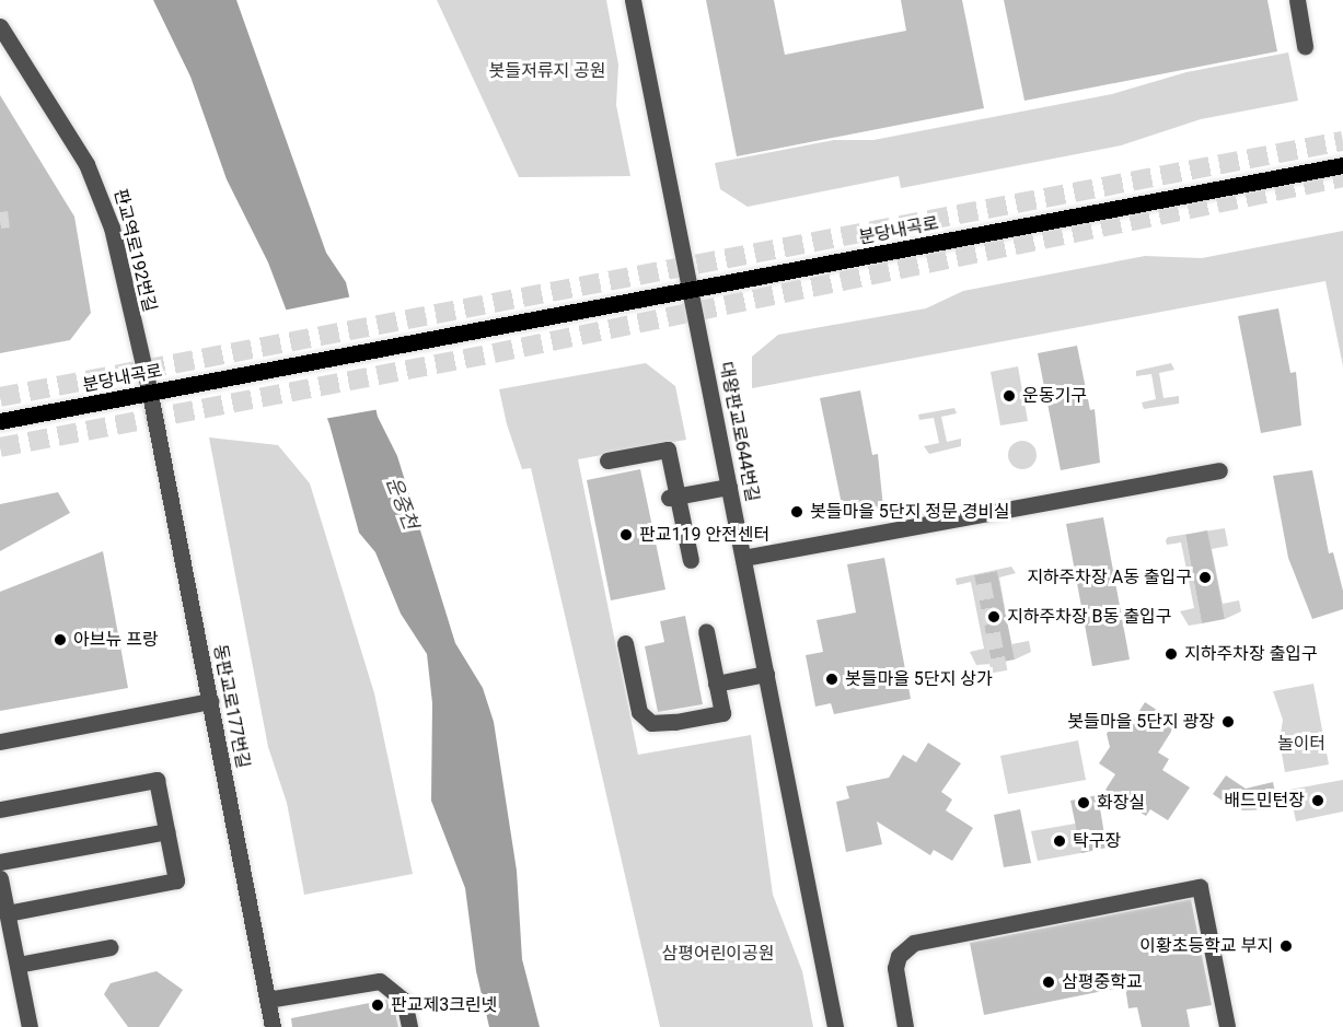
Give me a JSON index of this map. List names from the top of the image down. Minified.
{"streets":{"main road":["분당내곡로"],"street":["판교역로192번길","대왕판교로644번길","동판교로177번길"]},"crossings":[["분당내곡로","판교역로192번길"],["분당내곡로","대왕판교로644번길"],["분당내곡로","동판교로177번길"],["판교역로192번길","동판교로177번길"]],"water":["운중천"],"parks":["봇들저류지 공원","놀이터","삼평어린이공원"],"places":["운동기구","봇들마을 5단지 정문 경비실","판교119 안전센터","지하주차장 A동 출입구","지하주차장 B동 출입구","아브뉴 프랑","지하주차장 출입구","봇들마을 5단지 상가","봇들마을 5단지 광장","배드민턴장","화장실","탁구장","이황초등학교 부지","삼평중학교","판교제3크린넷"]}
